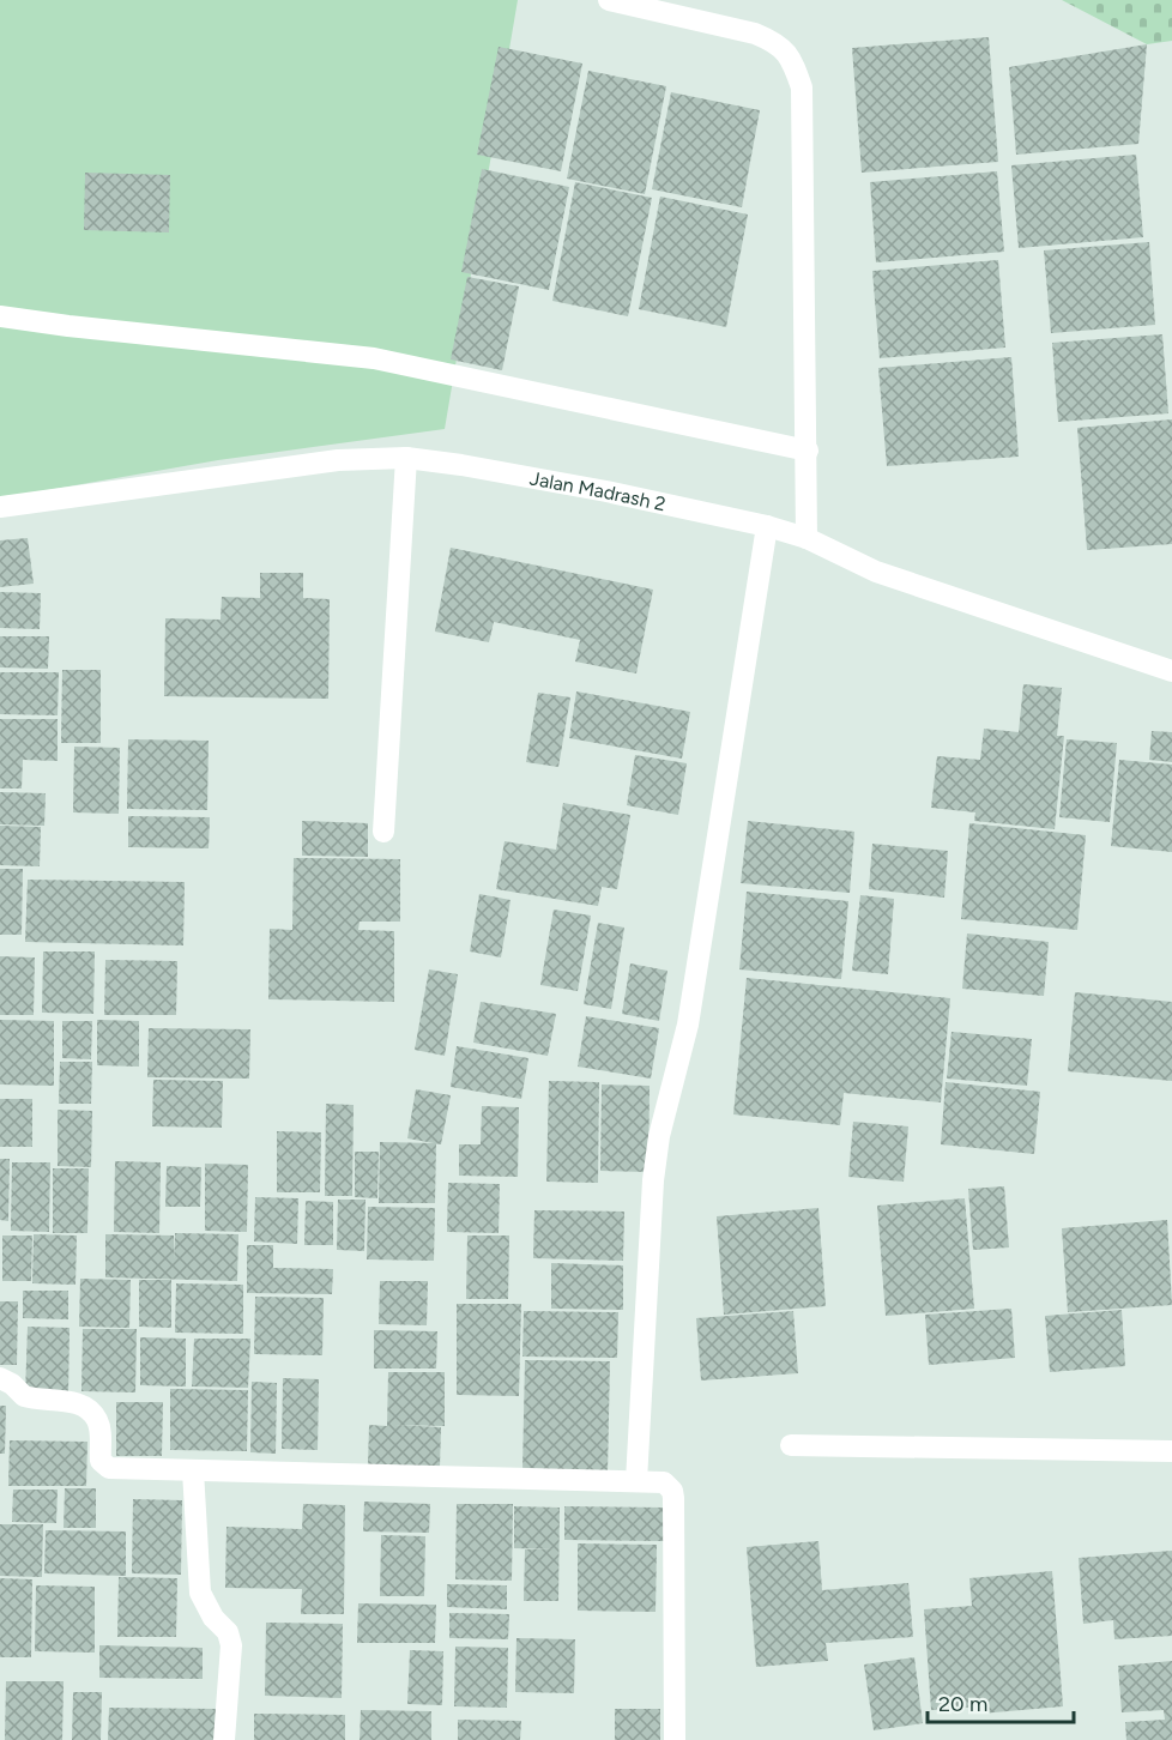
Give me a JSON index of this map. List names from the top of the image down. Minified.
{"streets":{"street":["Jalan Madrash 2"]},"scale_bar":"20 m"}
